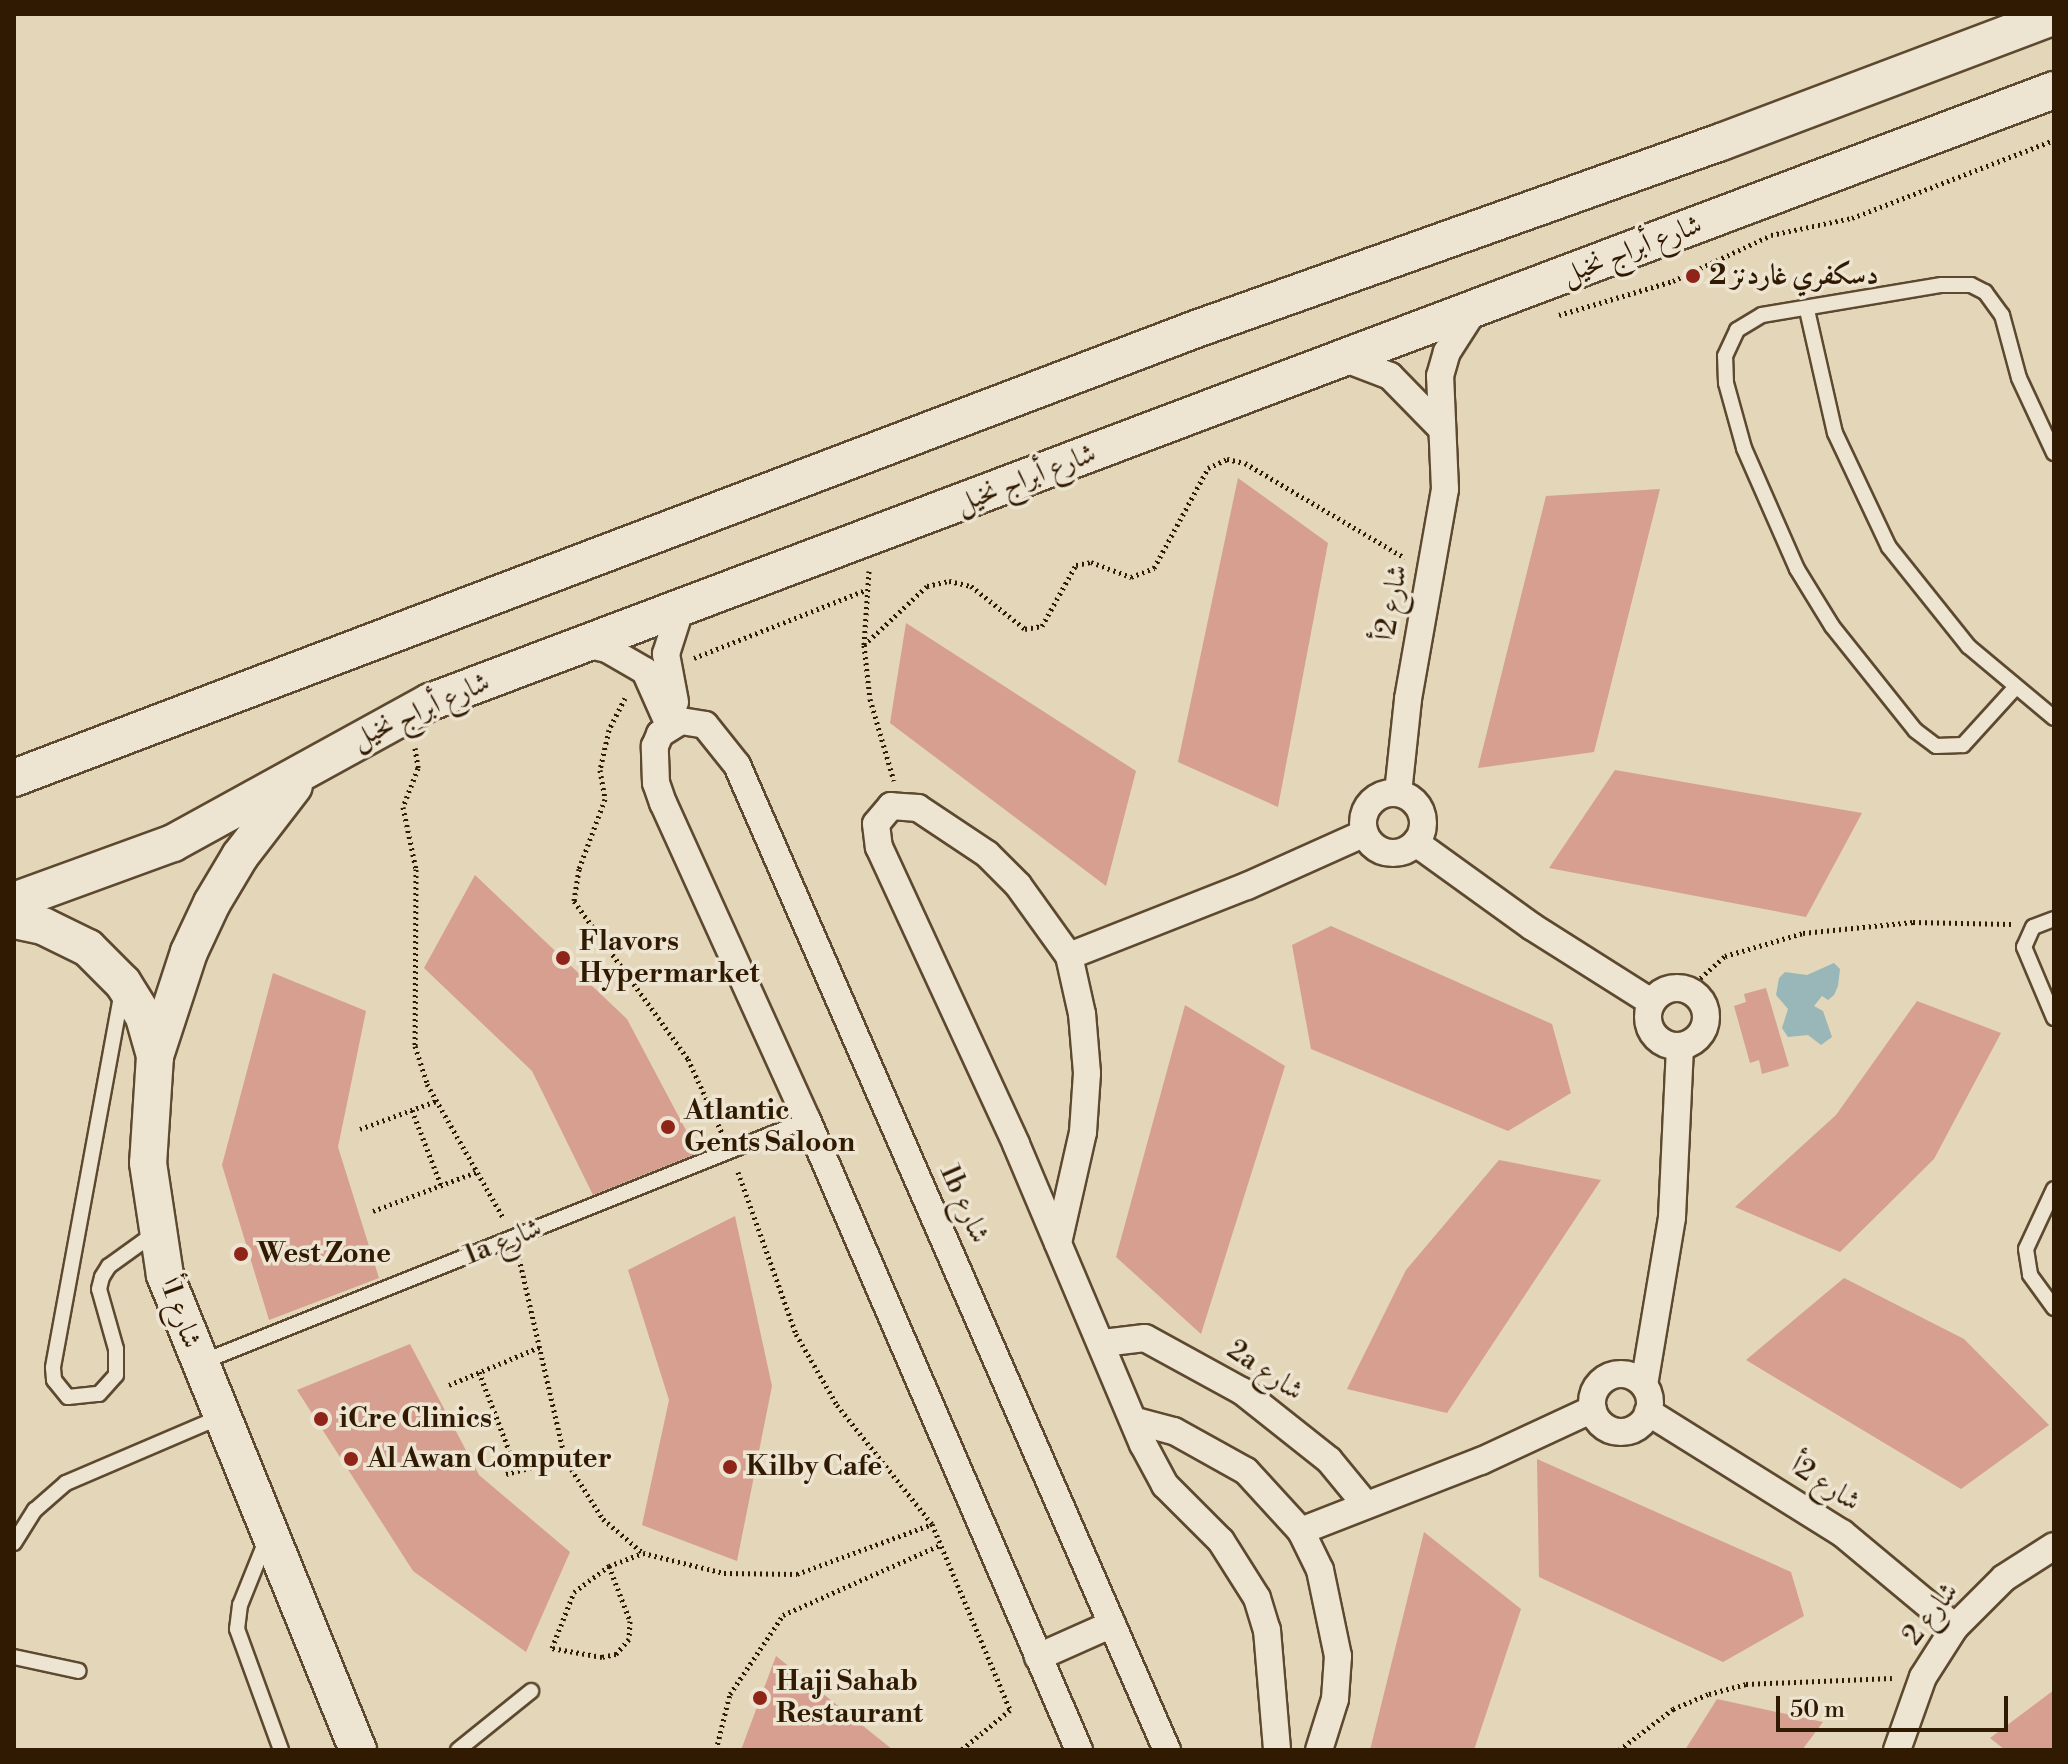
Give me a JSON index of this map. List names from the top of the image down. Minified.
{"streets":{"street":["شارع أبراج نخيل","شارع 2أ","1b شارع","شارع 1أ","2a شارع","شارع 2"],"lane":["1a شارع"]},"crossings":[["شارع أبراج نخيل","شارع 2أ"],["شارع 2أ","شارع 2"],["1a شارع","شارع 1أ"]],"places":["دسكفري غاردنز 2","Flavors Hypermarket","Atlantic Gents Saloon","West Zone","iCre Clinics","Al Awan Computer","Kilby Cafe","Haji Sahab Restaurant"],"scale_bar":"50 m"}
